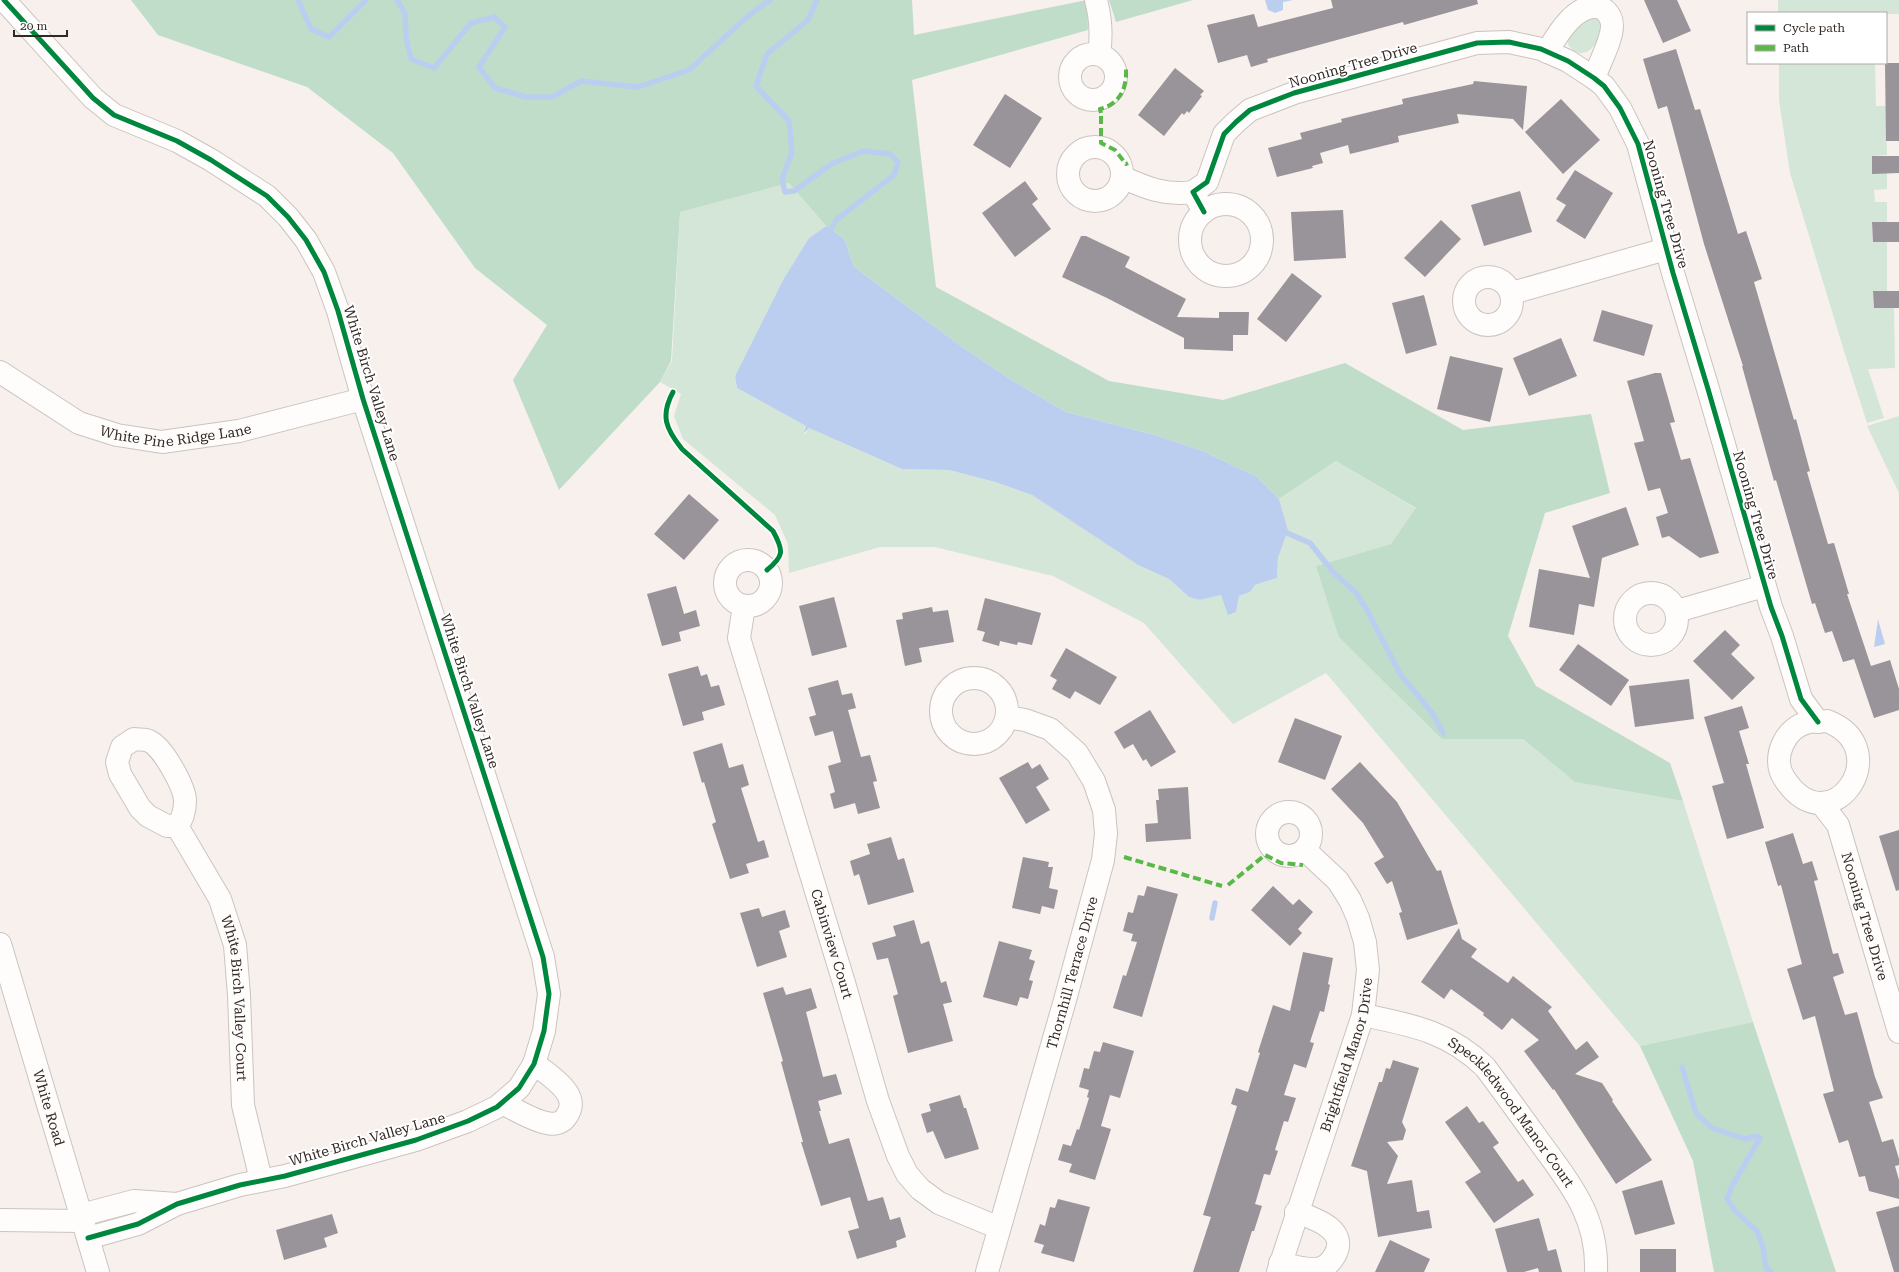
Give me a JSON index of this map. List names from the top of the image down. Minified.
{"streets":{"street":["Nooning Tree Drive","White Birch Valley Lane","White Pine Ridge Lane","Cabinview Court","Thornhill Terrace Drive","White Birch Valley Court","Brightfield Manor Drive","White Road","Speckledwood Manor Court"]},"crossings":[["White Birch Valley Lane","White Pine Ridge Lane"],["White Birch Valley Lane","White Birch Valley Court"],["White Birch Valley Lane","White Road"],["Cabinview Court","Thornhill Terrace Drive"],["Brightfield Manor Drive","Speckledwood Manor Court"]],"legend":["Cycle path","Path"],"scale_bar":"20 m"}
